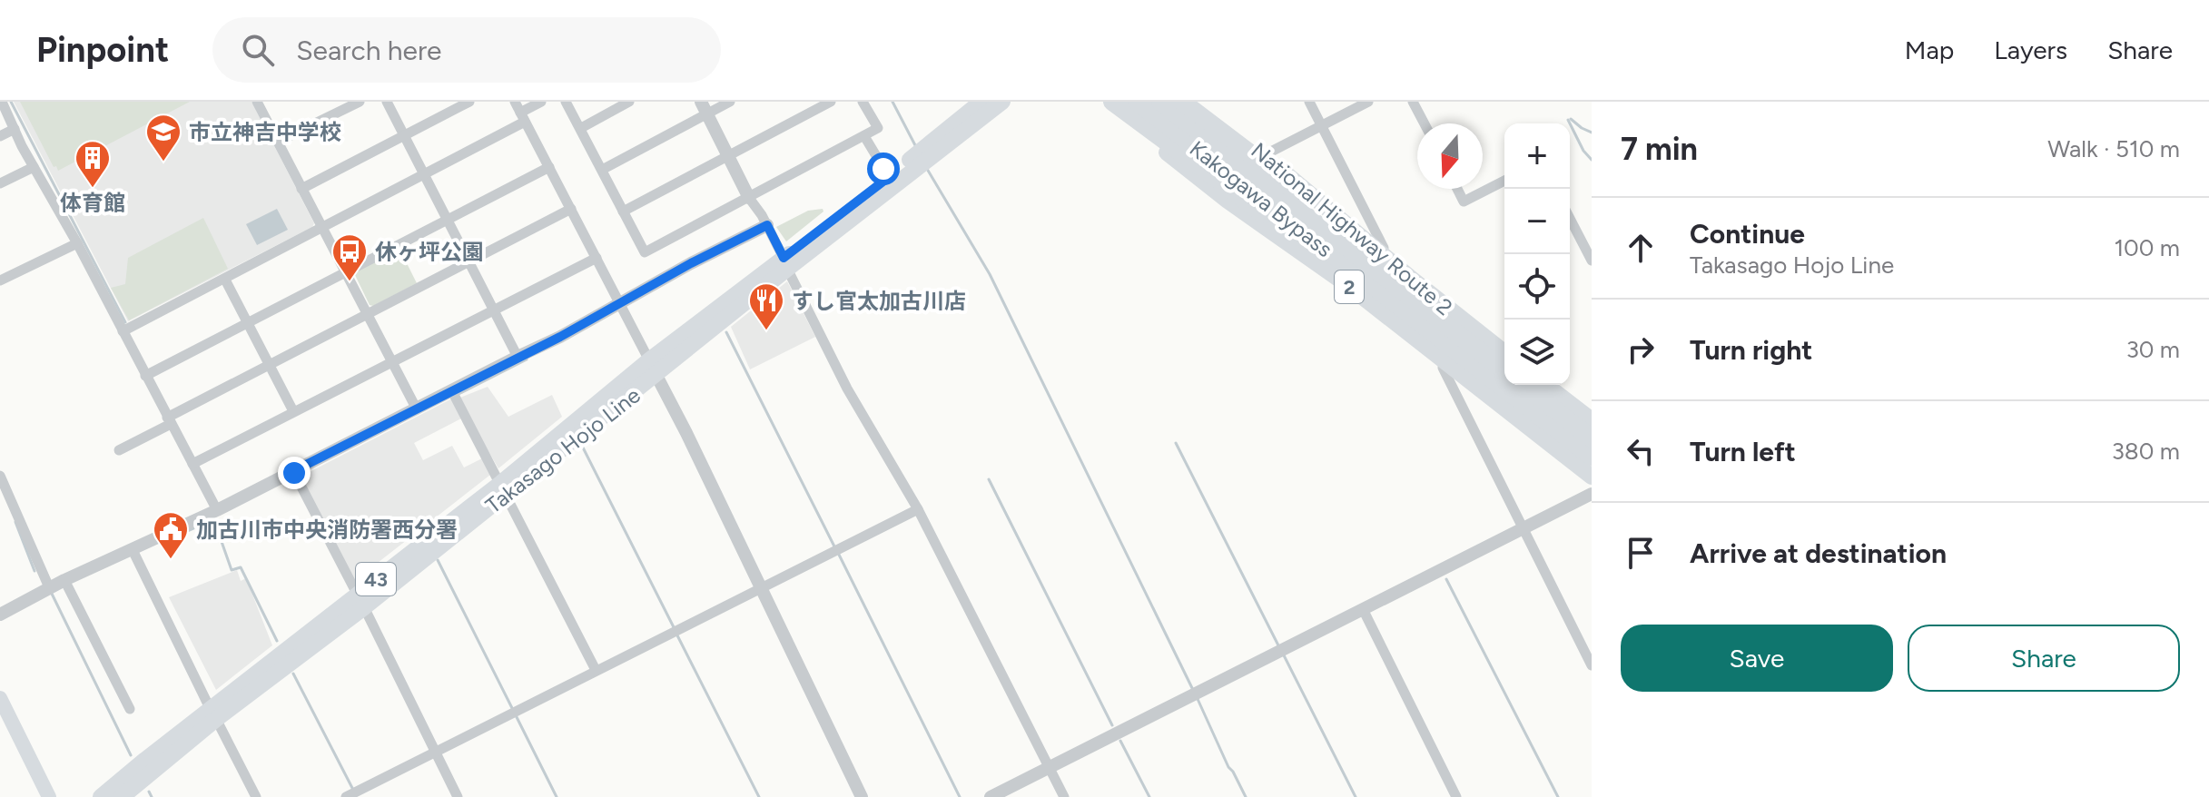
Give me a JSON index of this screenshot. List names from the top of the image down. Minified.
{"streets":{"highway":["Kakogawa Bypass","2"],"main road":["National Highway Route 2","Takasago Hojo Line","43"]},"places":{"school or university":["市立神吉中学校"],"building":["体育館"],"bus stop":["休ヶ坪公園"],"restaurant":["すし官太加古川店"],"public building":["加古川市中央消防署西分署"]},"north":"bottom","page":{"header":"Pinpoint","search":"Search here","nav":["Map","Layers","Share"],"heading":["7 min","Walk · 510 m"],"map_buttons":["+","−"],"list":[["Continue","Takasago Hojo Line","100 m"],["Turn right","30 m"],["Turn left","380 m"],"Arrive at destination"],"buttons":["Save","Share"]}}
